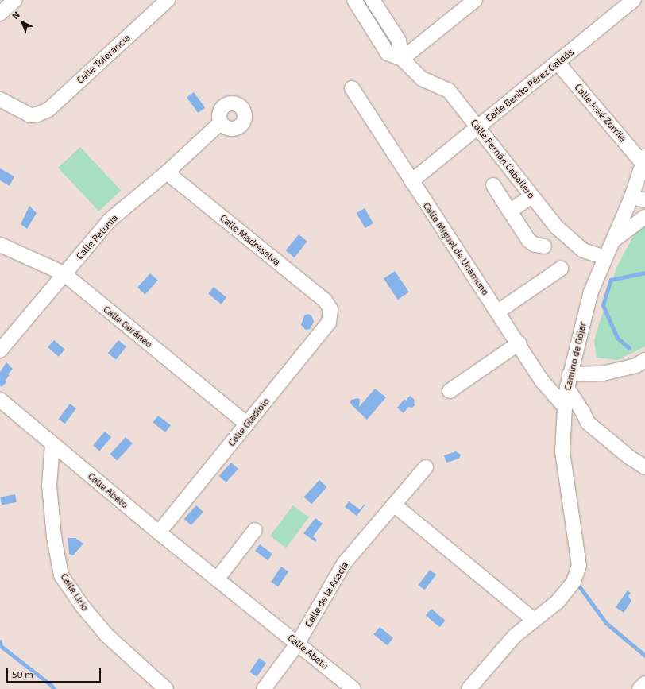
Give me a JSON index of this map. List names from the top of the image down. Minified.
{"streets":{"street":["Calle Tolerancia","Calle Benito Pérez Galdós","Calle José Zorrila","Calle Fernán Caballero","Calle Petunia","Calle Madreselva","Calle Miguel de Unamuno","Calle Geráneo","Camino de Gójar","Calle Gladiolo","Calle Abeto","Calle Lirio","Calle de la Acacia"]},"crossings":[["Calle Benito Pérez Galdós","Calle José Zorrila"],["Calle Benito Pérez Galdós","Calle Fernán Caballero"],["Calle Benito Pérez Galdós","Calle Miguel de Unamuno"],["Calle José Zorrila","Camino de Gójar"],["Calle Fernán Caballero","Camino de Gójar"],["Calle Petunia","Calle Madreselva"],["Calle Petunia","Calle Geráneo"],["Calle Madreselva","Calle Gladiolo"],["Calle Miguel de Unamuno","Camino de Gójar"],["Calle Geráneo","Calle Gladiolo"],["Calle Gladiolo","Calle Abeto"],["Calle Abeto","Calle Lirio"],["Calle Abeto","Calle de la Acacia"]],"scale_bar":"50 m","north":"top left"}
